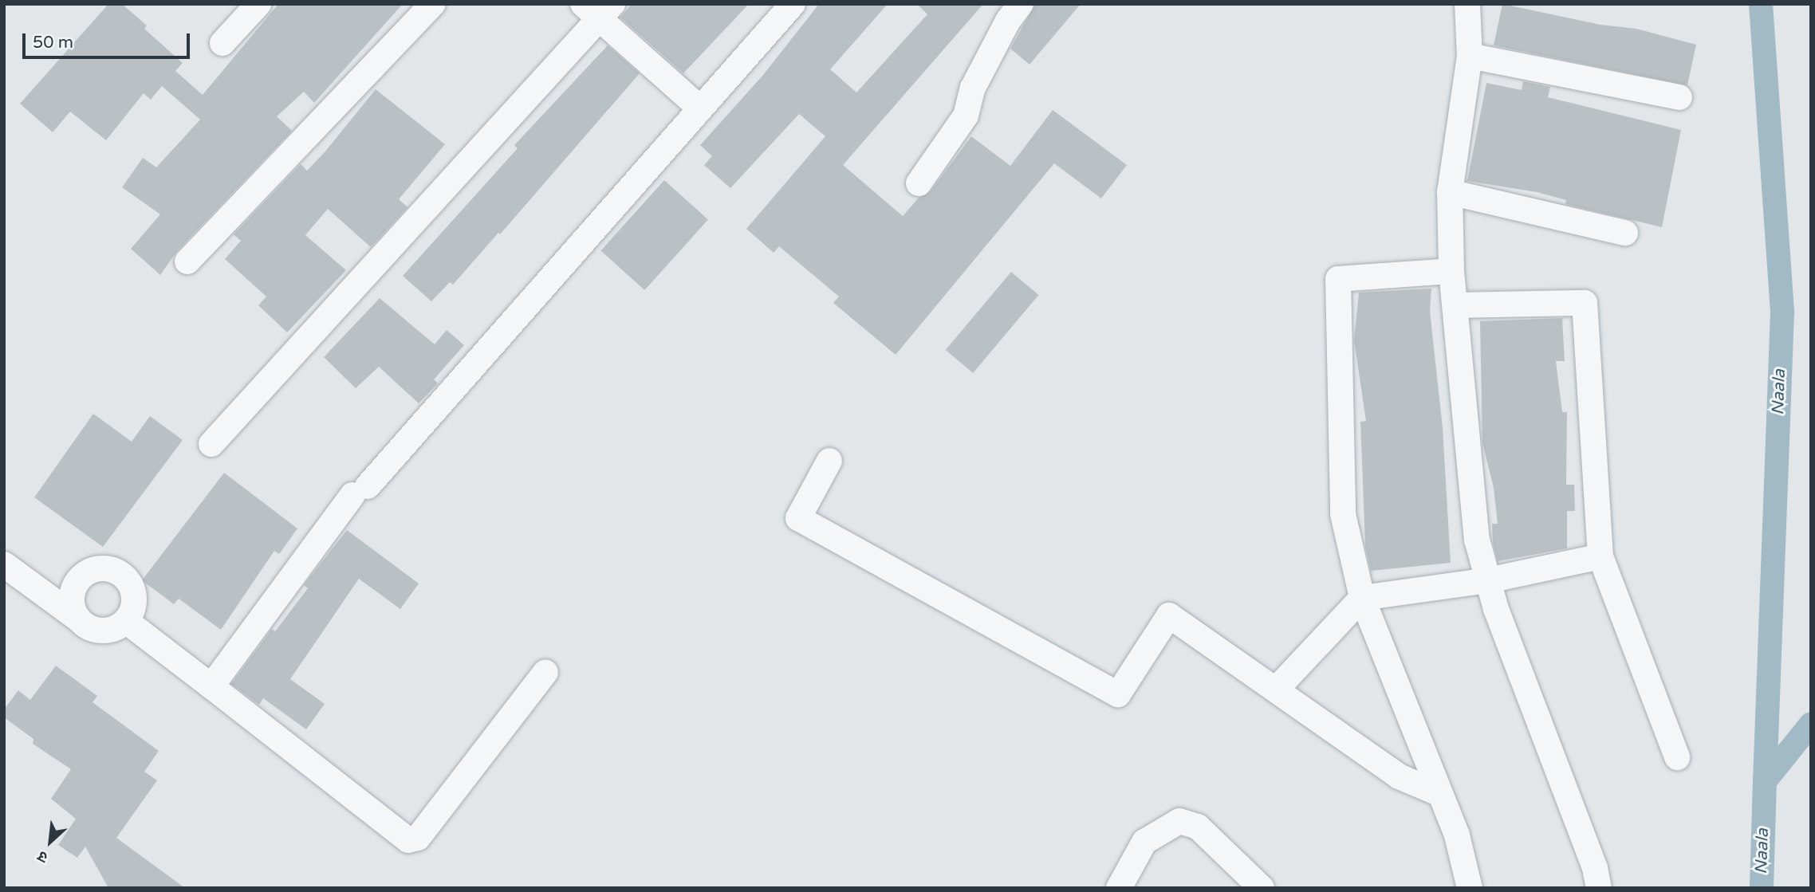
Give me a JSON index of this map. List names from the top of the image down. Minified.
{"water":["Naala"],"scale_bar":"50 m","north":"bottom left"}
